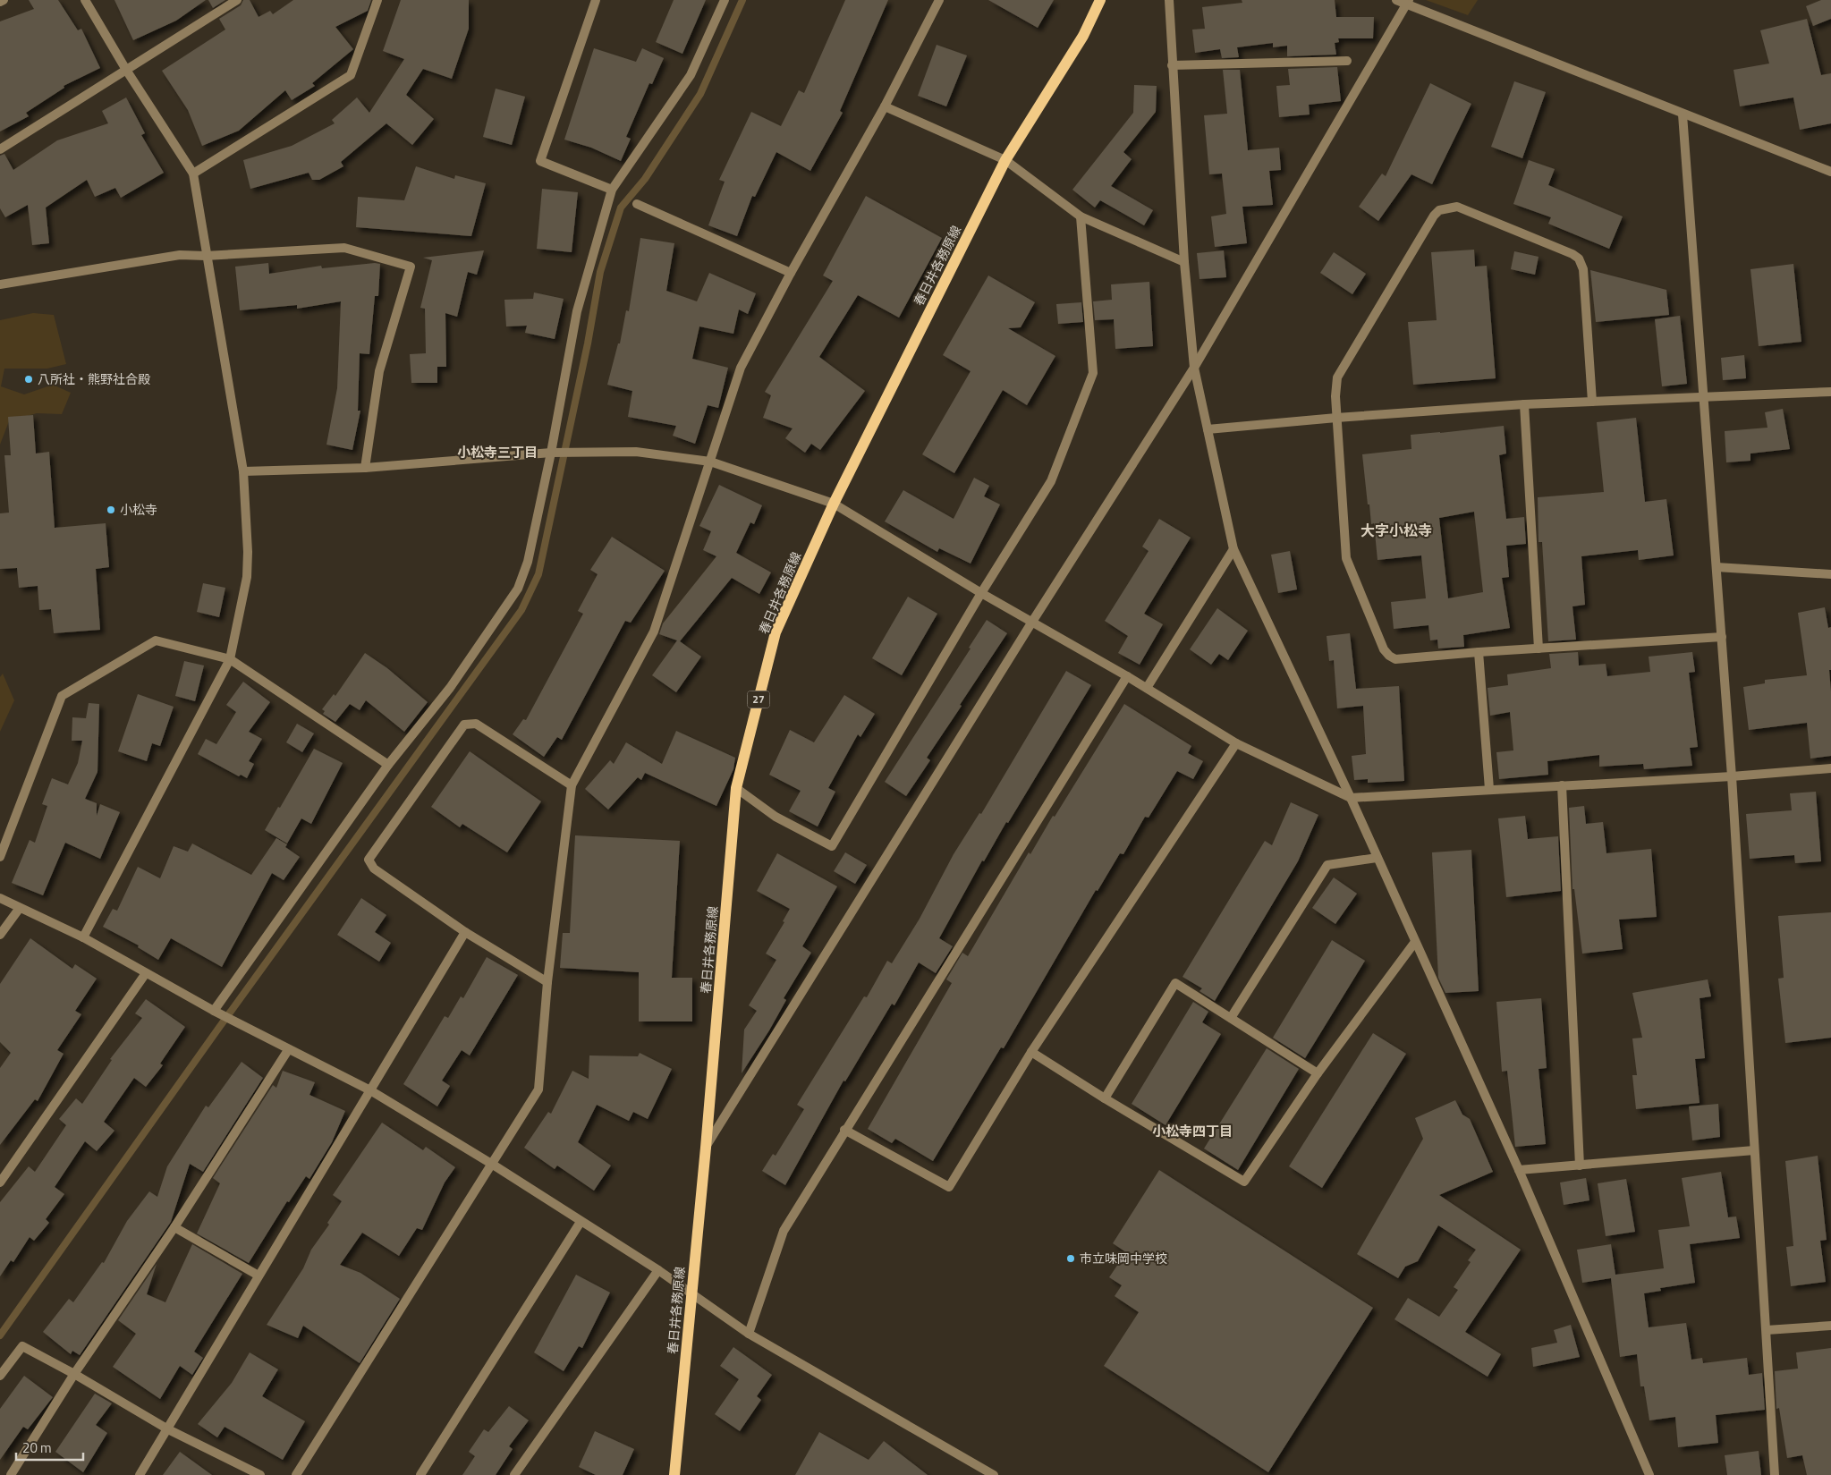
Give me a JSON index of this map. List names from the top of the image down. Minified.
{"streets":{"main road":["春日井各務原線","27"]},"districts":["小松寺三丁目","大字小松寺","小松寺四丁目"],"places":["八所社・熊野社合殿","小松寺","市立味岡中学校"],"scale_bar":"20 m"}
